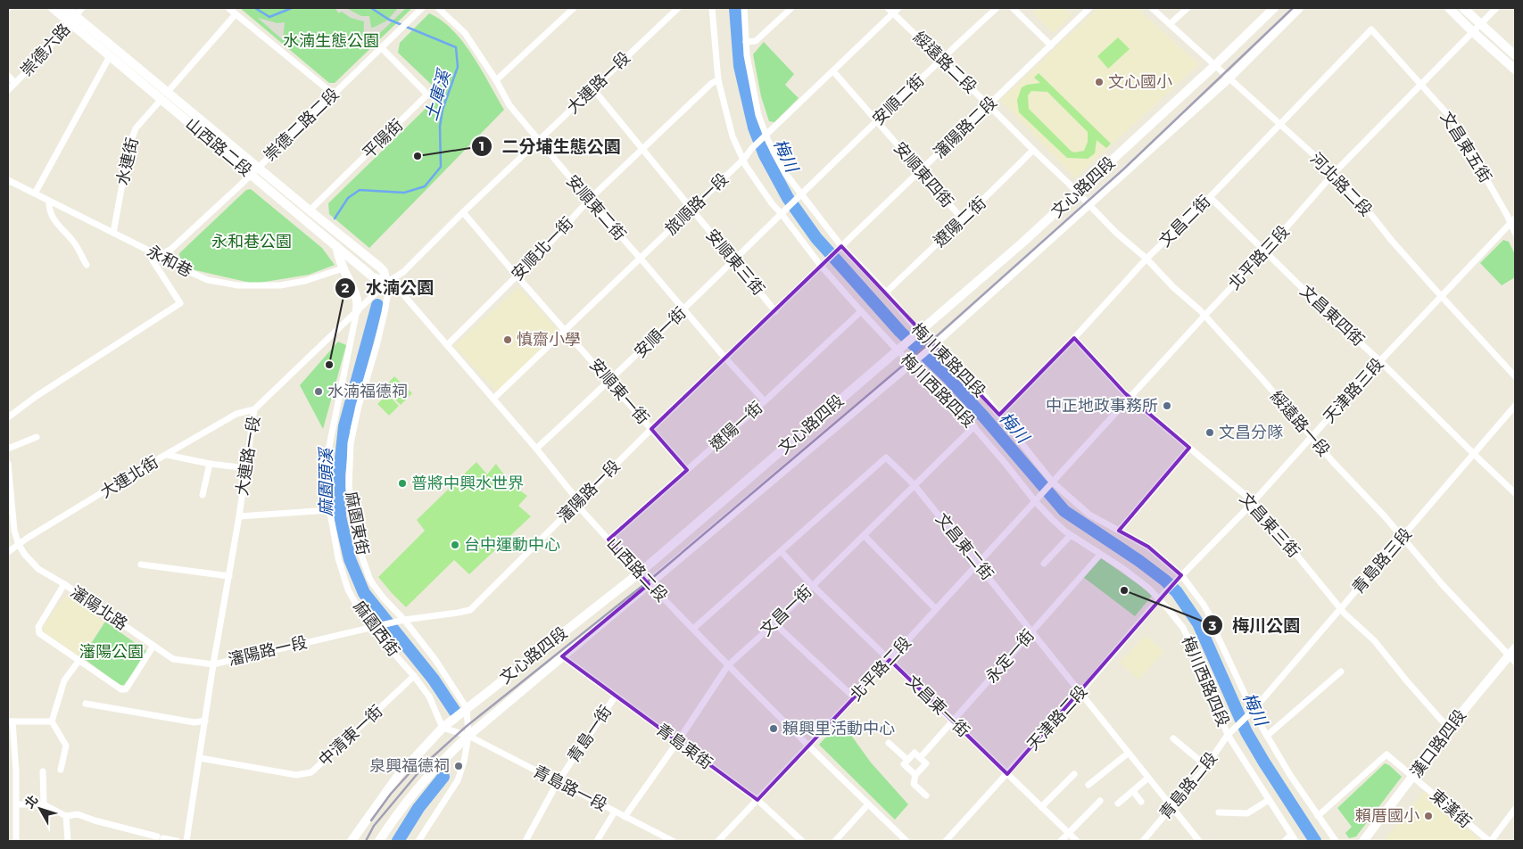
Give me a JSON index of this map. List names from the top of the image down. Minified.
{"streets":{"main road":["山西路二段","文心路四段","漢口路四段"],"street":["崇德六路","綏遠路二段","大連路一段","安順二街","崇德二路二段","瀋陽路二段","平陽街","文昌東五街","水連街","安順東四街","河北路二段","旅順路一段","安順東二街","文昌二街","遼陽二街","安順北一街","北平路三段","永和巷","安順東三街","文昌東四街","安順一街","梅川東路四段","梅川西路四段","天津路三段","安順東一街","綏遠路一段","遼陽一街","大連北街","瀋陽路一段","麻園東街","文昌東三街","文昌東二街","青島路三段","瀋陽北路","文昌一街","麻園西街","永定一街","北平路二段","文昌東一街","天津路二段","青島一街","中清東一街","青島東街","青島路二段","青島路一段","東漢街"]},"crossings":[["崇德六路","山西路二段"],["綏遠路二段","安順二街"],["綏遠路二段","瀋陽路二段"],["綏遠路二段","文心路四段"],["綏遠路二段","旅順路一段"],["綏遠路二段","遼陽二街"],["綏遠路二段","綏遠路一段"],["大連路一段","山西路二段"],["大連路一段","安順東二街"],["大連路一段","安順東三街"],["大連路一段","安順東一街"],["大連路一段","大連北街"],["大連路一段","瀋陽路一段"],["大連路一段","麻園東街"],["大連路一段","瀋陽北路"],["大連路一段","麻園西街"],["大連路一段","中清東一街"],["安順二街","安順東四街"],["安順二街","安順一街"],["安順二街","梅川東路四段"],["安順二街","梅川西路四段"],["崇德二路二段","平陽街"],["崇德二路二段","山西路二段"],["崇德二路二段","永和巷"],["瀋陽路二段","安順東四街"],["瀋陽路二段","梅川東路四段"],["瀋陽路二段","梅川西路四段"],["瀋陽路二段","瀋陽路一段"],["平陽街","山西路二段"],["山西路二段","水連街"],["山西路二段","文心路四段"],["山西路二段","旅順路一段"],["山西路二段","安順北一街"],["山西路二段","安順一街"],["山西路二段","遼陽一街"],["山西路二段","瀋陽路一段"],["山西路二段","麻園東街"],["山西路二段","文昌東二街"],["山西路二段","文昌一街"],["山西路二段","北平路二段"],["文昌東五街","文昌二街"],["文昌東五街","北平路三段"],["文昌東五街","天津路三段"],["水連街","永和巷"],["安順東四街","旅順路一段"],["安順東四街","遼陽二街"],["河北路二段","文心路四段"],["河北路二段","文昌二街"],["河北路二段","北平路三段"],["河北路二段","天津路三段"],["文心路四段","梅川東路四段"],["文心路四段","梅川西路四段"],["文心路四段","綏遠路一段"],["文心路四段","麻園東街"],["文心路四段","麻園西街"],["文心路四段","青島東街"],["文心路四段","青島路一段"],["旅順路一段","安順東二街"],["旅順路一段","安順東三街"],["旅順路一段","梅川東路四段"],["旅順路一段","梅川西路四段"],["旅順路一段","安順東一街"],["安順東二街","安順北一街"],["安順東二街","安順一街"],["安順東二街","遼陽一街"],["安順東二街","瀋陽路一段"],["文昌二街","文昌東四街"],["文昌二街","梅川東路四段"],["文昌二街","綏遠路一段"],["文昌二街","文昌東三街"],["遼陽二街","梅川東路四段"],["安順北一街","安順東三街"],["安順北一街","梅川西路四段"],["安順北一街","安順東一街"],["北平路三段","文昌東四街"],["北平路三段","梅川東路四段"],["北平路三段","綏遠路一段"],["北平路三段","文昌東三街"],["北平路三段","北平路二段"],["安順東三街","安順一街"],["安順東三街","瀋陽路一段"],["文昌東四街","天津路三段"],["文昌東四街","青島路三段"],["安順一街","梅川西路四段"],["安順一街","安順東一街"],["梅川東路四段","天津路三段"],["梅川東路四段","青島路三段"],["梅川東路四段","東漢街"],["梅川西路四段","遼陽一街"],["梅川西路四段","瀋陽路一段"],["梅川西路四段","文昌一街"],["梅川西路四段","永定一街"],["梅川西路四段","北平路二段"],["梅川西路四段","天津路二段"],["梅川西路四段","青島路二段"],["天津路三段","綏遠路一段"],["天津路三段","文昌東三街"],["天津路三段","天津路二段"],["安順東一街","遼陽一街"],["安順東一街","瀋陽路一段"],["綏遠路一段","青島路三段"],["綏遠路一段","漢口路四段"],["大連北街","瀋陽北路"],["瀋陽路一段","麻園東街"],["瀋陽路一段","瀋陽北路"],["瀋陽路一段","麻園西街"],["麻園東街","青島路一段"],["文昌東三街","青島路三段"],["文昌東三街","漢口路四段"],["文昌東二街","文昌一街"],["文昌東二街","永定一街"],["文昌東二街","北平路二段"],["文昌東二街","文昌東一街"],["文昌東二街","天津路二段"],["文昌東二街","青島路二段"],["青島路三段","青島路二段"],["文昌一街","文昌東一街"],["文昌一街","青島東街"],["文昌一街","青島路一段"],["麻園西街","中清東一街"],["永定一街","文昌東一街"],["北平路二段","文昌東一街"],["北平路二段","青島東街"],["文昌東一街","天津路二段"],["青島一街","青島東街"],["青島一街","青島路一段"],["漢口路四段","東漢街"]],"water":["土庫溪","梅川","麻園頭溪"],"parks":["水湳生態公園","永和巷公園","瀋陽公園"],"places":["文心國小","二分埔生態公園","慎齋小學","水湳公園","水湳福德祠","中正地政事務所","文昌分隊","普將中興水世界","台中運動中心","梅川公園","賴興里活動中心","泉興福德祠","賴厝國小"],"north":"top left"}
